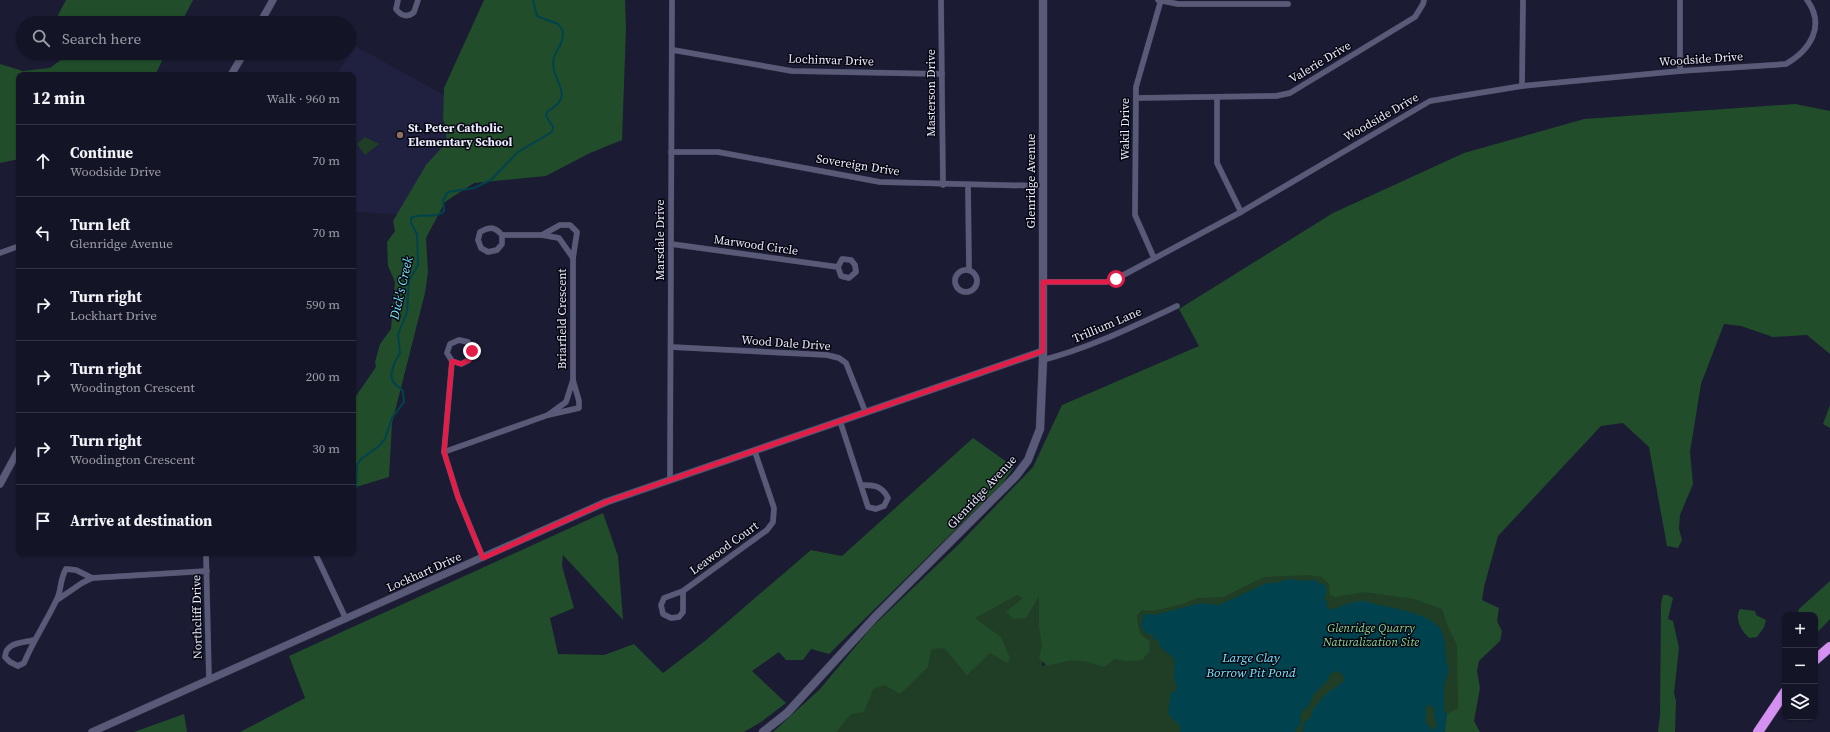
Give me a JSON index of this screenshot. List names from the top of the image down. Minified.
{"streets":{"main road":["Glenridge Avenue"],"street":["Woodside Drive","Lochinvar Drive","Valerie Drive","Masterson Drive","Wakil Drive","Sovereign Drive","Marsdale Drive","Marwood Circle","Briarfield Crescent","Trillium Lane","Wood Dale Drive","Leawood Court","Lockhart Drive","Northcliff Drive"]},"crossings":[["Woodside Drive","Wakil Drive"],["Woodside Drive","Glenridge Avenue"],["Lochinvar Drive","Masterson Drive"],["Lochinvar Drive","Marsdale Drive"],["Valerie Drive","Wakil Drive"],["Masterson Drive","Sovereign Drive"],["Sovereign Drive","Glenridge Avenue"],["Sovereign Drive","Marsdale Drive"],["Glenridge Avenue","Trillium Lane"],["Glenridge Avenue","Lockhart Drive"],["Marsdale Drive","Marwood Circle"],["Marsdale Drive","Wood Dale Drive"],["Marsdale Drive","Lockhart Drive"],["Wood Dale Drive","Lockhart Drive"],["Leawood Court","Lockhart Drive"],["Lockhart Drive","Northcliff Drive"]],"water":["Dick's Creek","Large Clay Borrow Pit Pond"],"parks":["Glenridge Quarry Naturalization Site"],"places":["St. Peter Catholic Elementary School"],"page":{"search":"Search here","heading":["12 min","Walk · 960 m"],"list":[["Continue","Woodside Drive","70 m"],["Turn left","Glenridge Avenue","70 m"],["Turn right","Lockhart Drive","590 m"],["Turn right","Woodington Crescent","200 m"],["Turn right","Woodington Crescent","30 m"],"Arrive at destination"],"map_buttons":["+","−"]}}
